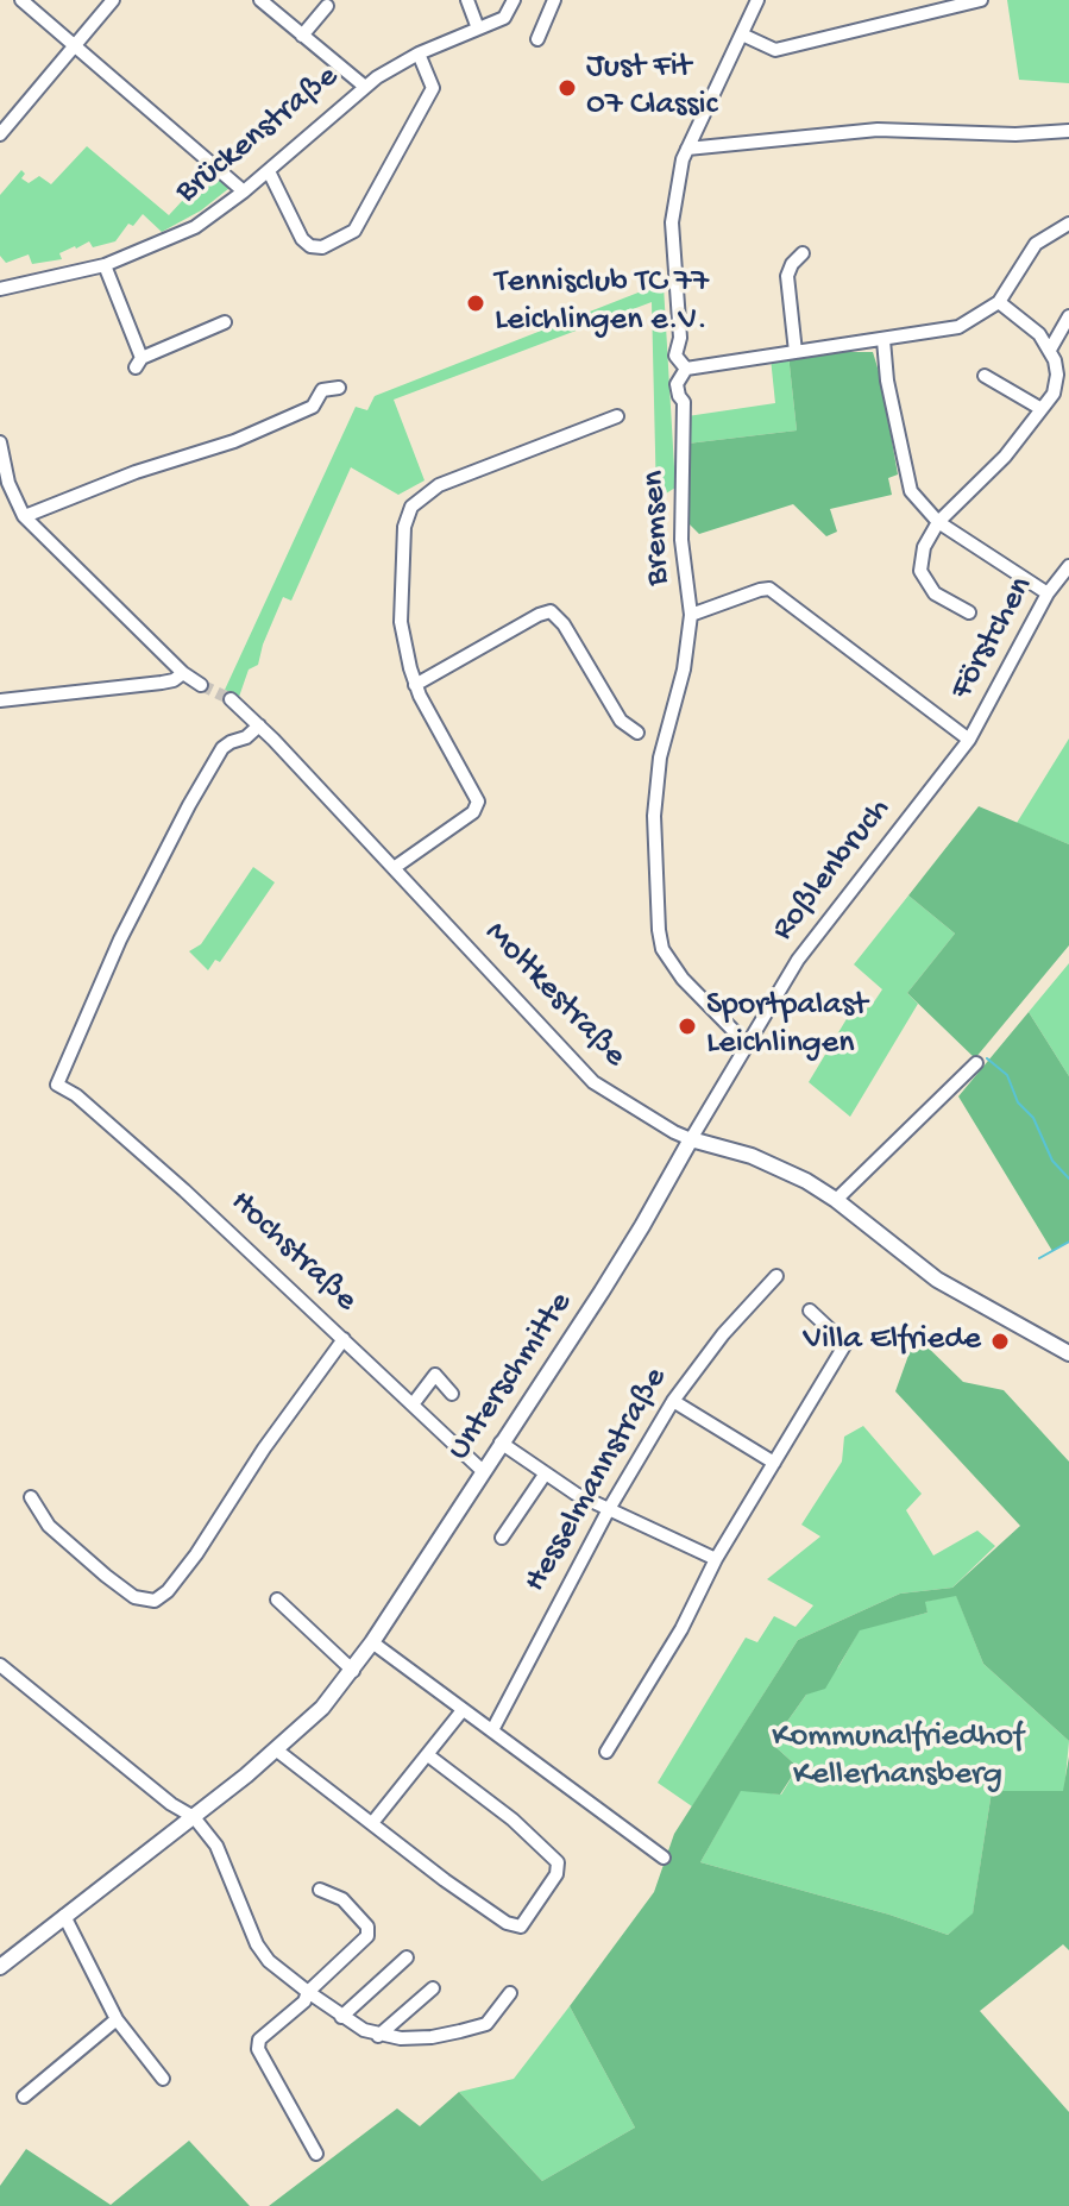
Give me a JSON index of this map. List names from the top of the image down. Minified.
{"streets":{"main road":["Unterschmitte"],"street":["Brückenstraße","Bremsen","Förstchen","Roßlenbruch","Moltkestraße","Hochstraße","Hesselmannstraße"]},"crossings":[["Bremsen","Roßlenbruch"],["Förstchen","Roßlenbruch"],["Roßlenbruch","Moltkestraße"],["Roßlenbruch","Unterschmitte"],["Moltkestraße","Hochstraße"],["Moltkestraße","Unterschmitte"],["Hochstraße","Unterschmitte"]],"parks":["Kommunalfriedhof Kellerhansberg"],"places":["Just Fit 07 Classic","Tennisclub TC 77 Leichlingen e.V.","Sportpalast Leichlingen","Villa Elfriede"]}
